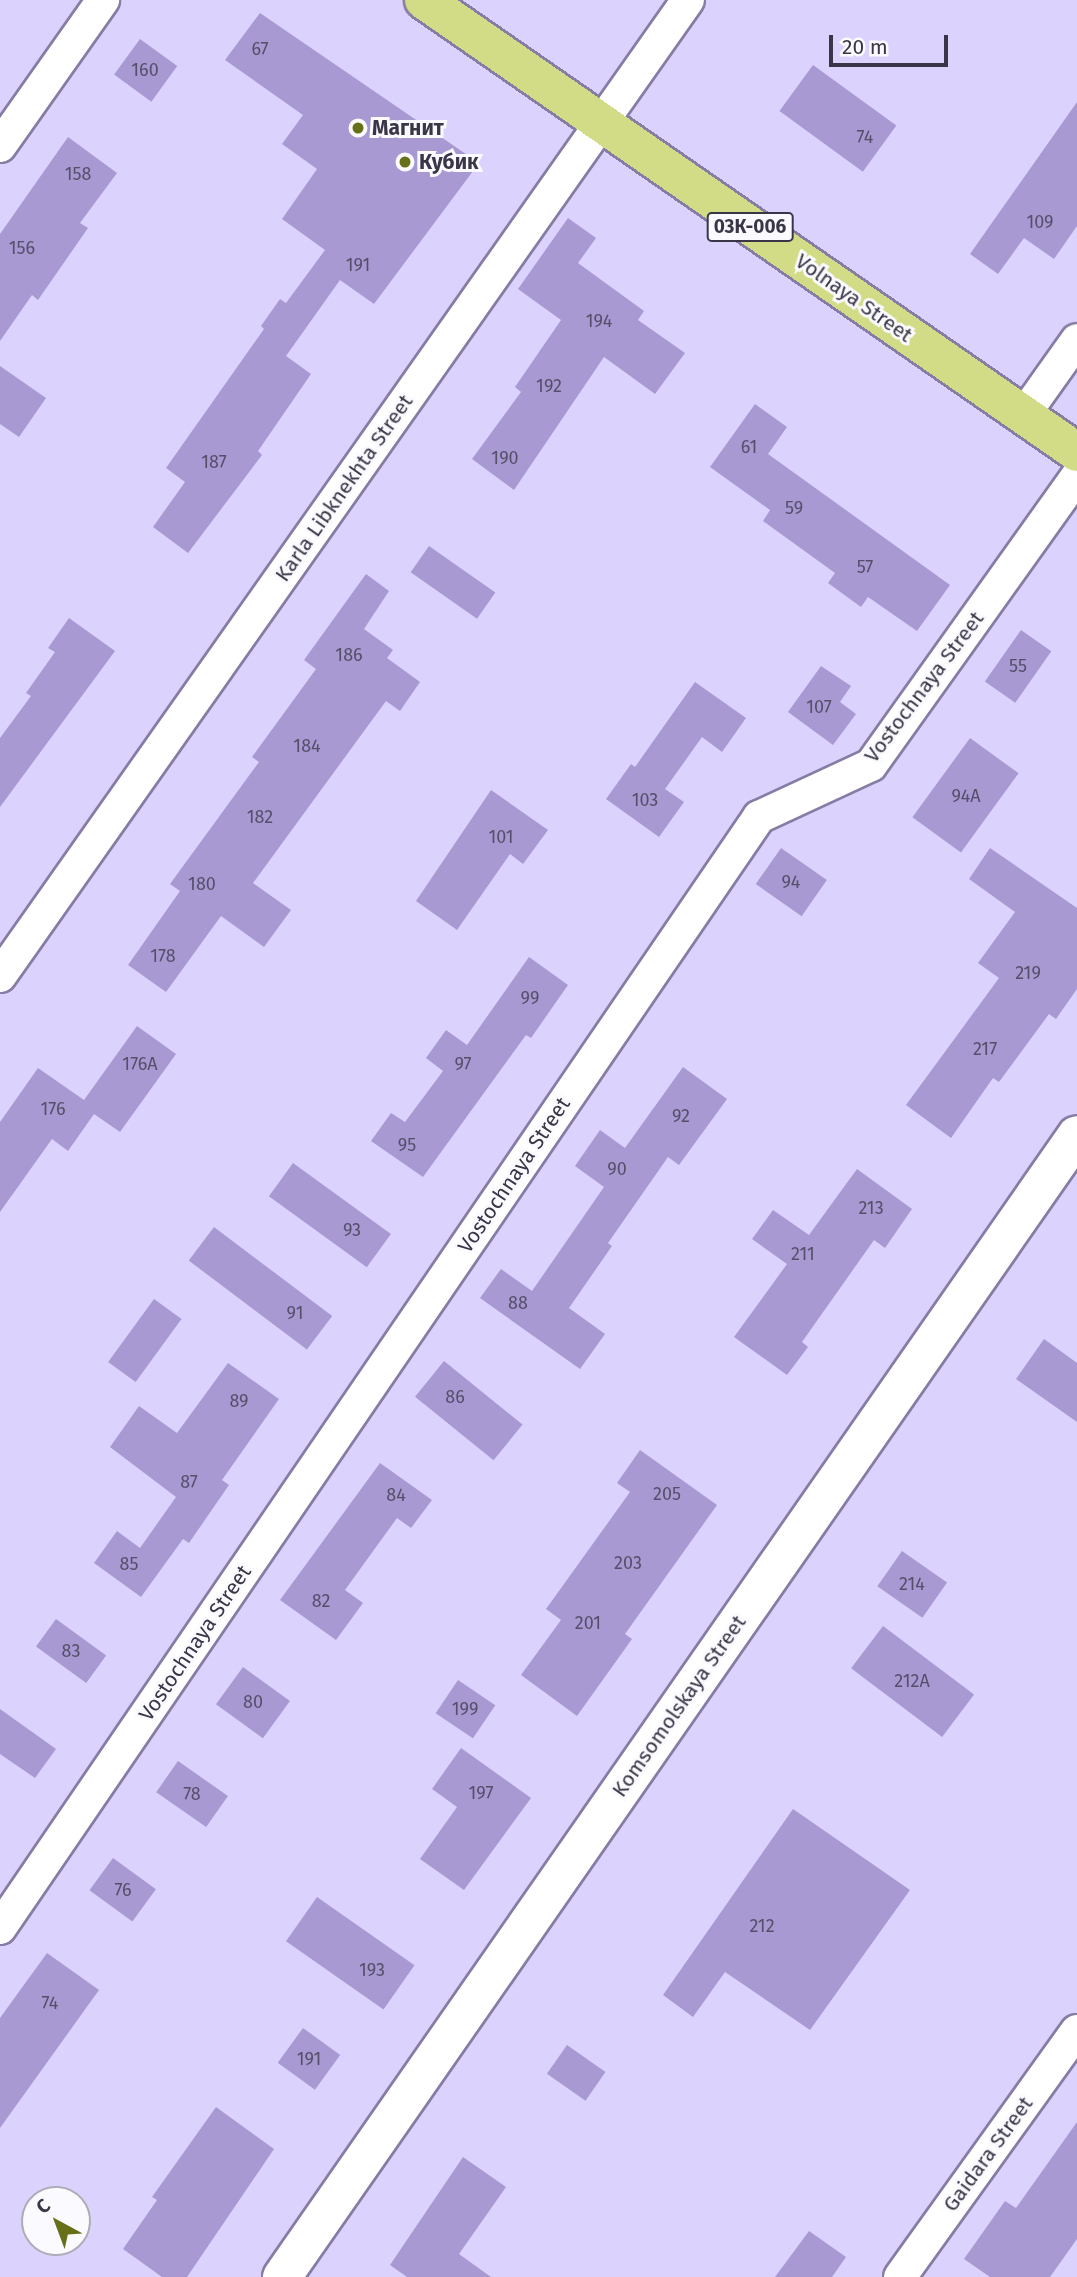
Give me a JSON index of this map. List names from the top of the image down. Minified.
{"streets":{"main road":["03К-006","Volnaya Street"],"street":["Karla Libknekhta Street","Vostochnaya Street","Komsomolskaya Street","Gaidara Street"]},"crossings":[["Volnaya Street","Karla Libknekhta Street"]],"places":["Магнит","Кубик"],"house_numbers":["67","160","74","158","109","156","191","194","192","61","190","187","59","57","186","55","107","184","94А","103","182","101","94","180","178","219","99","217","176А","97","176","92","95","90","213","93","211","88","91","86","89","87","205","84","203","85","214","82","201","83","212А","80","199","197","78","76","212","193","74","191"],"scale_bar":"20 m","north":"top left"}
